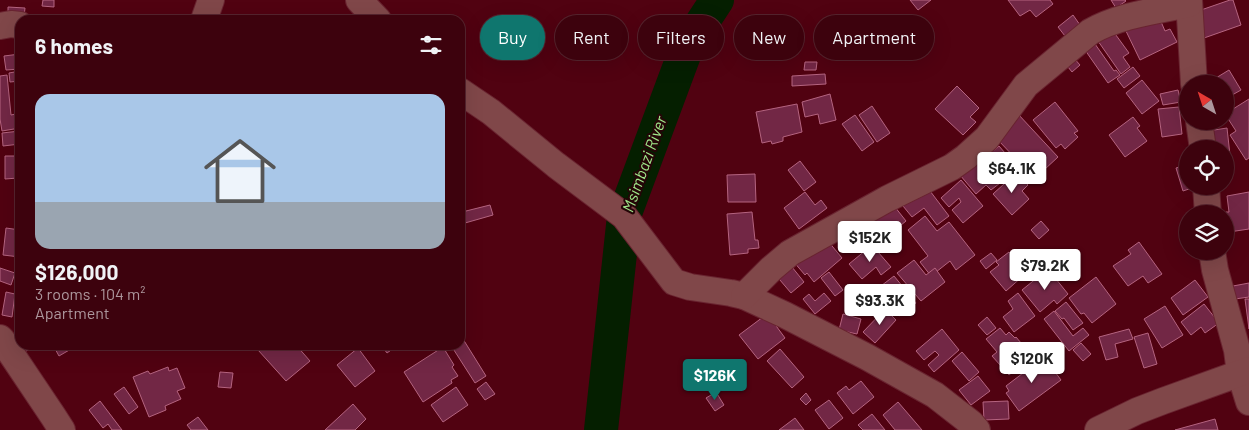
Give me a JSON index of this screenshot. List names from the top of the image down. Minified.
{"water":["Msimbazi River"],"north":"top left","page":{"chip":["Buy","Rent","Filters","New","Apartment"],"heading":"6 homes","list":[{"name":"$126,000","note":"3 rooms · 104 m² · Apartment"}],"price":["$64.1K","$152K","$79.2K","$93.3K","$120K","$126K"]}}
